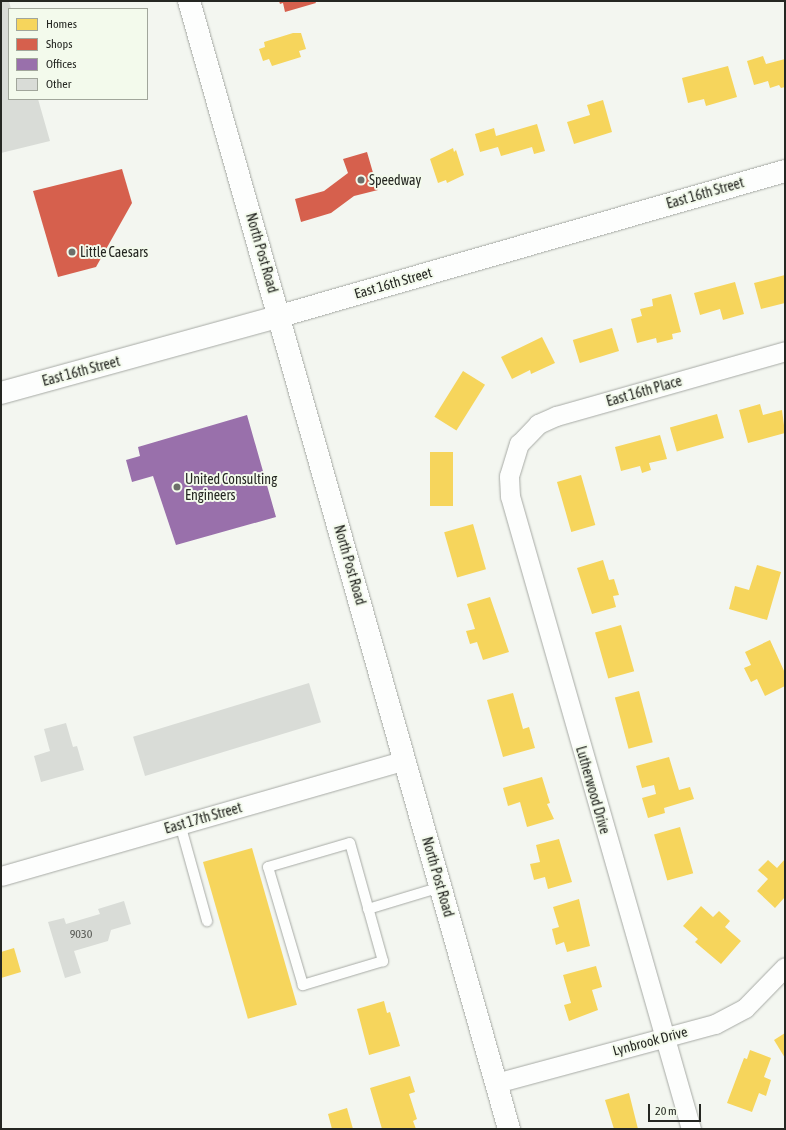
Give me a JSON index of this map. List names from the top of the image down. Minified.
{"streets":{"main road":["East 16th Street","North Post Road"],"street":["East 16th Place","Lutherwood Drive","East 17th Street","Lynbrook Drive"]},"crossings":[["East 16th Street","North Post Road"],["North Post Road","East 17th Street"],["North Post Road","Lynbrook Drive"],["East 16th Place","Lutherwood Drive"],["Lutherwood Drive","Lynbrook Drive"]],"places":["Speedway","Little Caesars","United Consulting Engineers"],"house_numbers":["9030"],"legend":["Homes","Shops","Offices","Other"],"scale_bar":"20 m"}
